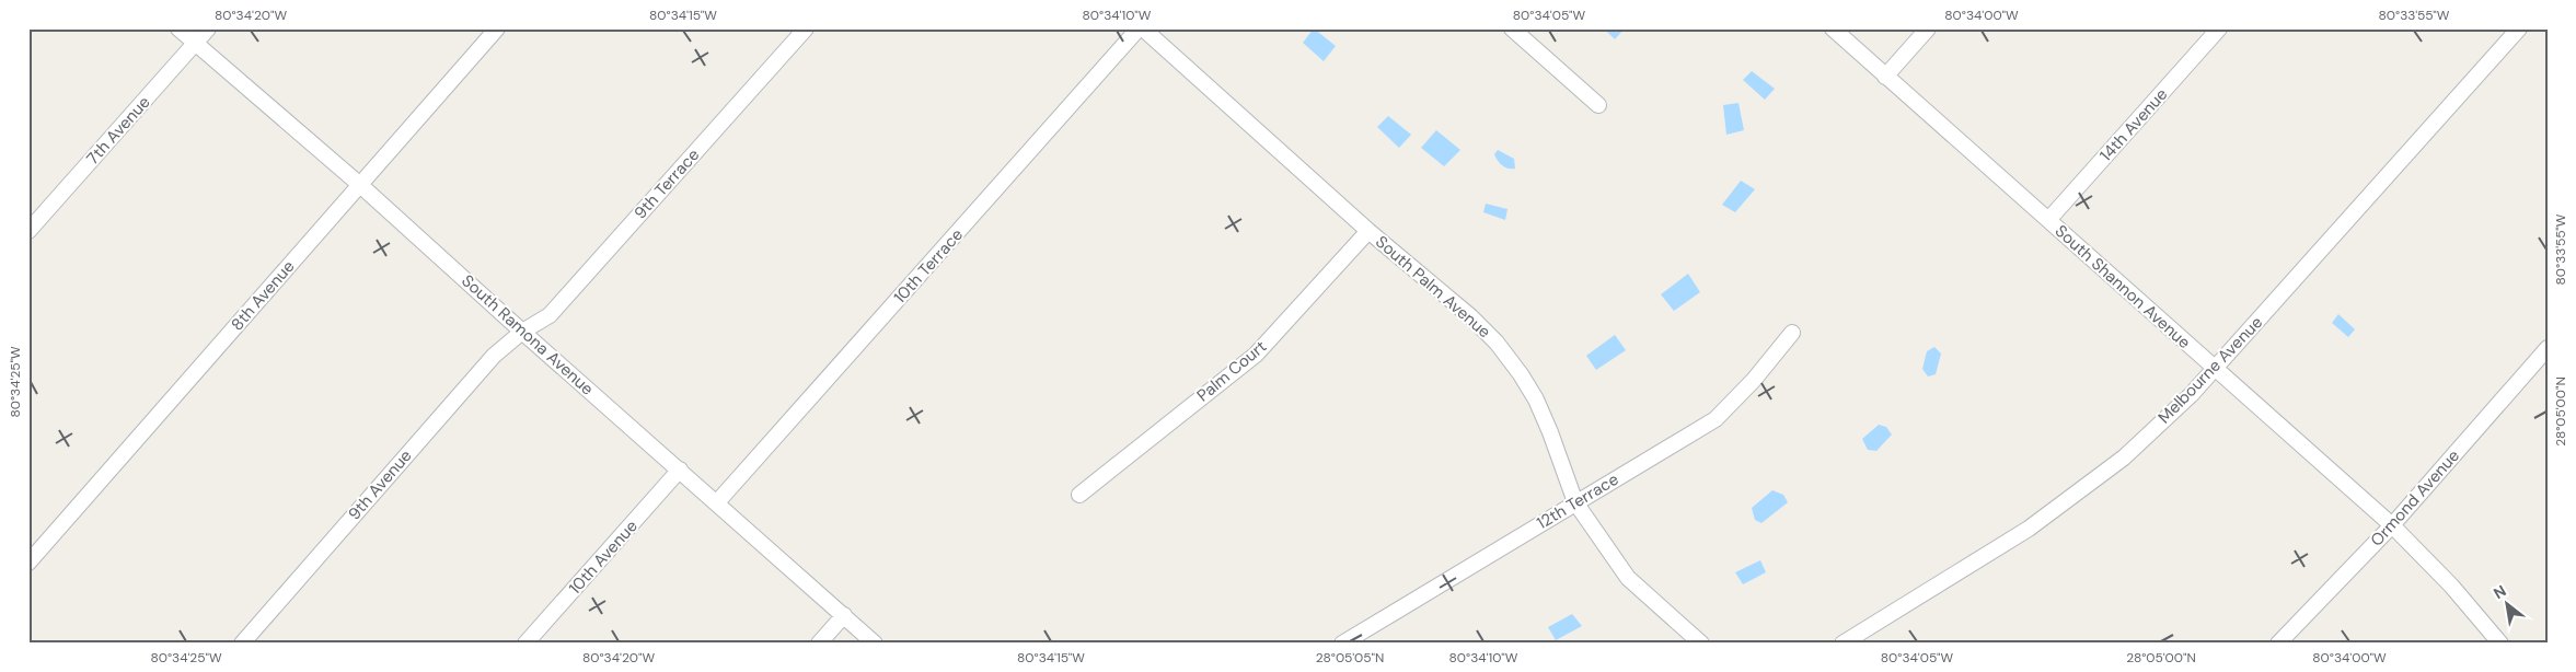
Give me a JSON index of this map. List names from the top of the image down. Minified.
{"streets":{"street":["14th Avenue","7th Avenue","9th Terrace","10th Terrace","South Palm Avenue","South Shannon Avenue","8th Avenue","South Ramona Avenue","Melbourne Avenue","Palm Court","9th Avenue","Ormond Avenue","12th Terrace","10th Avenue"]},"crossings":[["14th Avenue","South Shannon Avenue"],["7th Avenue","South Ramona Avenue"],["9th Terrace","South Ramona Avenue"],["9th Terrace","9th Avenue"],["10th Terrace","South Ramona Avenue"],["South Palm Avenue","Palm Court"],["South Palm Avenue","12th Terrace"],["South Shannon Avenue","Melbourne Avenue"],["South Shannon Avenue","Ormond Avenue"],["8th Avenue","South Ramona Avenue"],["South Ramona Avenue","9th Avenue"],["South Ramona Avenue","10th Avenue"]],"north":"top left","coordinates":["80°34'20\"W","80°34'15\"W","80°34'10\"W","80°34'05\"W","80°34'00\"W","80°33'55\"W","80°34'25\"W","28°05'00\"N","28°05'05\"N"]}
